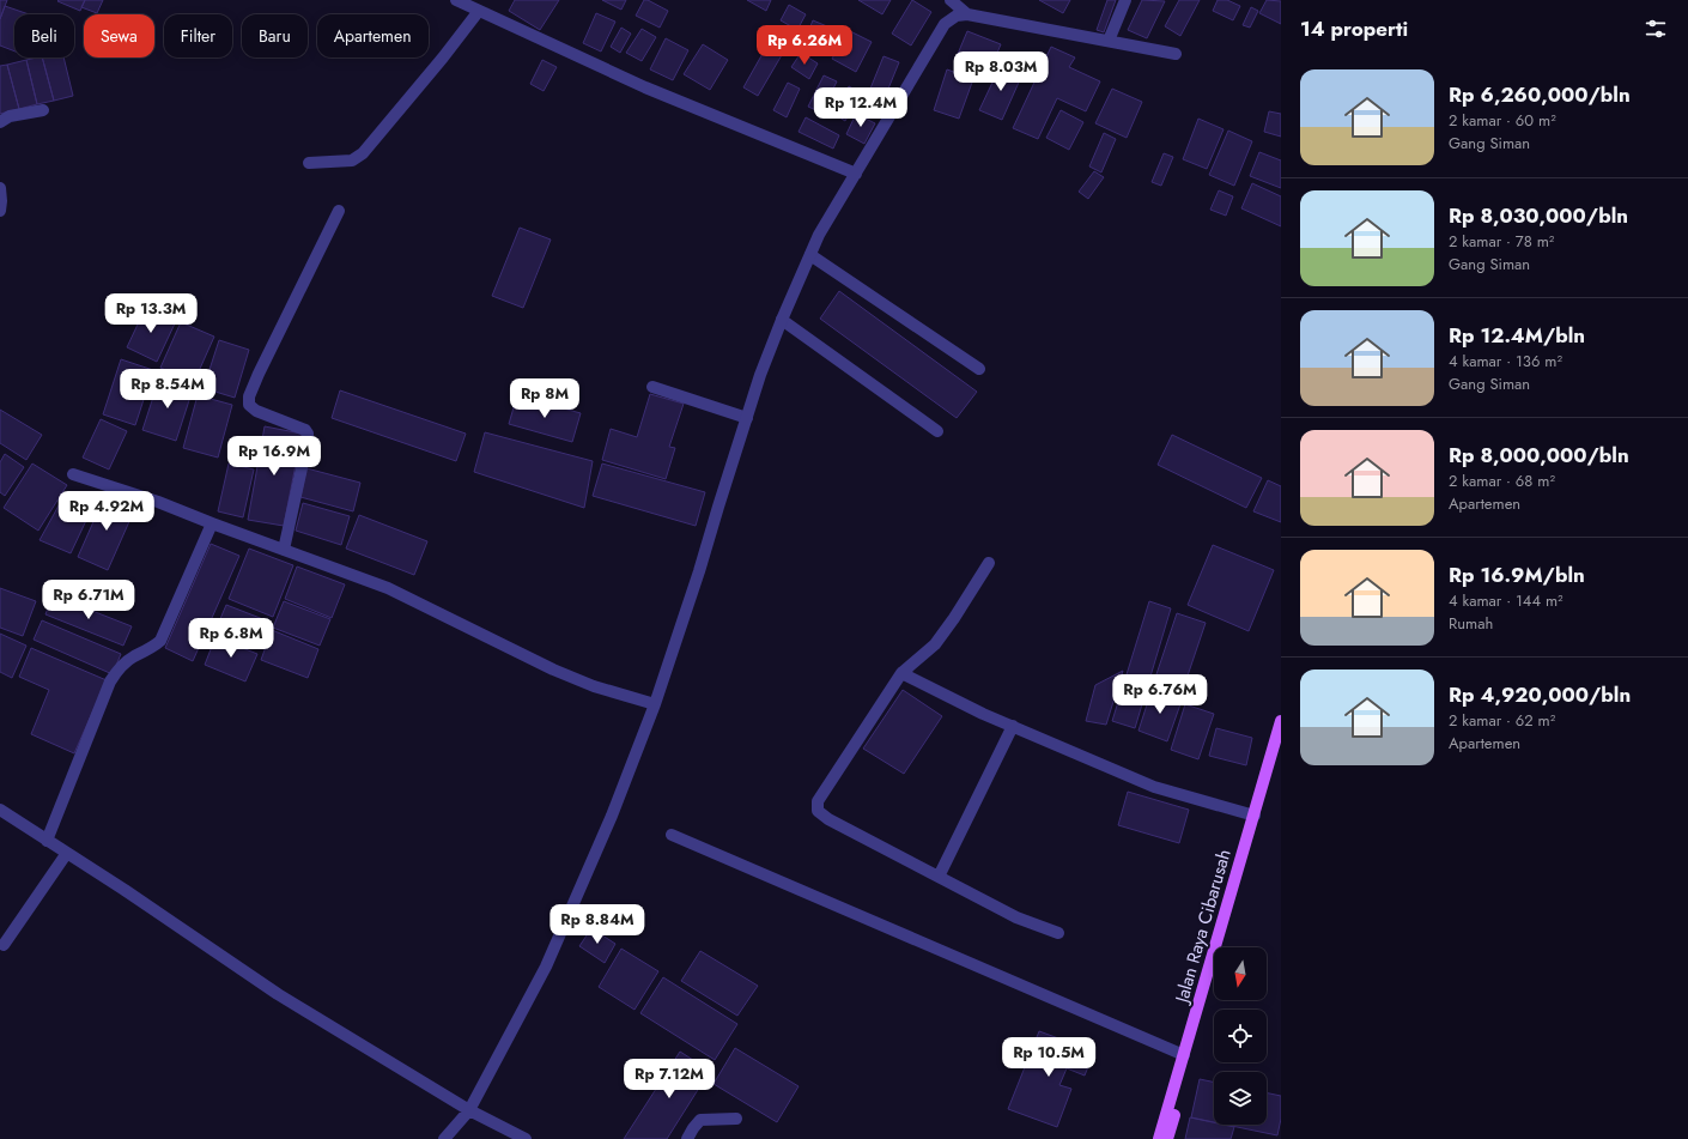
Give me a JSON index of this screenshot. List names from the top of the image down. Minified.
{"streets":{"main road":["Jalan Raya Cibarusah"]},"north":"bottom","page":{"heading":"14 properti","chip":["Beli","Sewa","Filter","Baru","Apartemen"],"price":["Rp 6.26M","Rp 8.03M","Rp 12.4M","Rp 13.3M","Rp 8.54M","Rp 8M","Rp 16.9M","Rp 4.92M","Rp 6.71M","Rp 6.8M","Rp 6.76M","Rp 8.84M","Rp 10.5M","Rp 7.12M"],"list":[{"name":"Rp 6,260,000/bln","note":"2 kamar · 60 m² · Gang Siman"},{"name":"Rp 8,030,000/bln","note":"2 kamar · 78 m² · Gang Siman"},{"name":"Rp 12.4M/bln","note":"4 kamar · 136 m² · Gang Siman"},{"name":"Rp 8,000,000/bln","note":"2 kamar · 68 m² · Apartemen"},{"name":"Rp 16.9M/bln","note":"4 kamar · 144 m² · Rumah"},{"name":"Rp 4,920,000/bln","note":"2 kamar · 62 m² · Apartemen"}]}}
